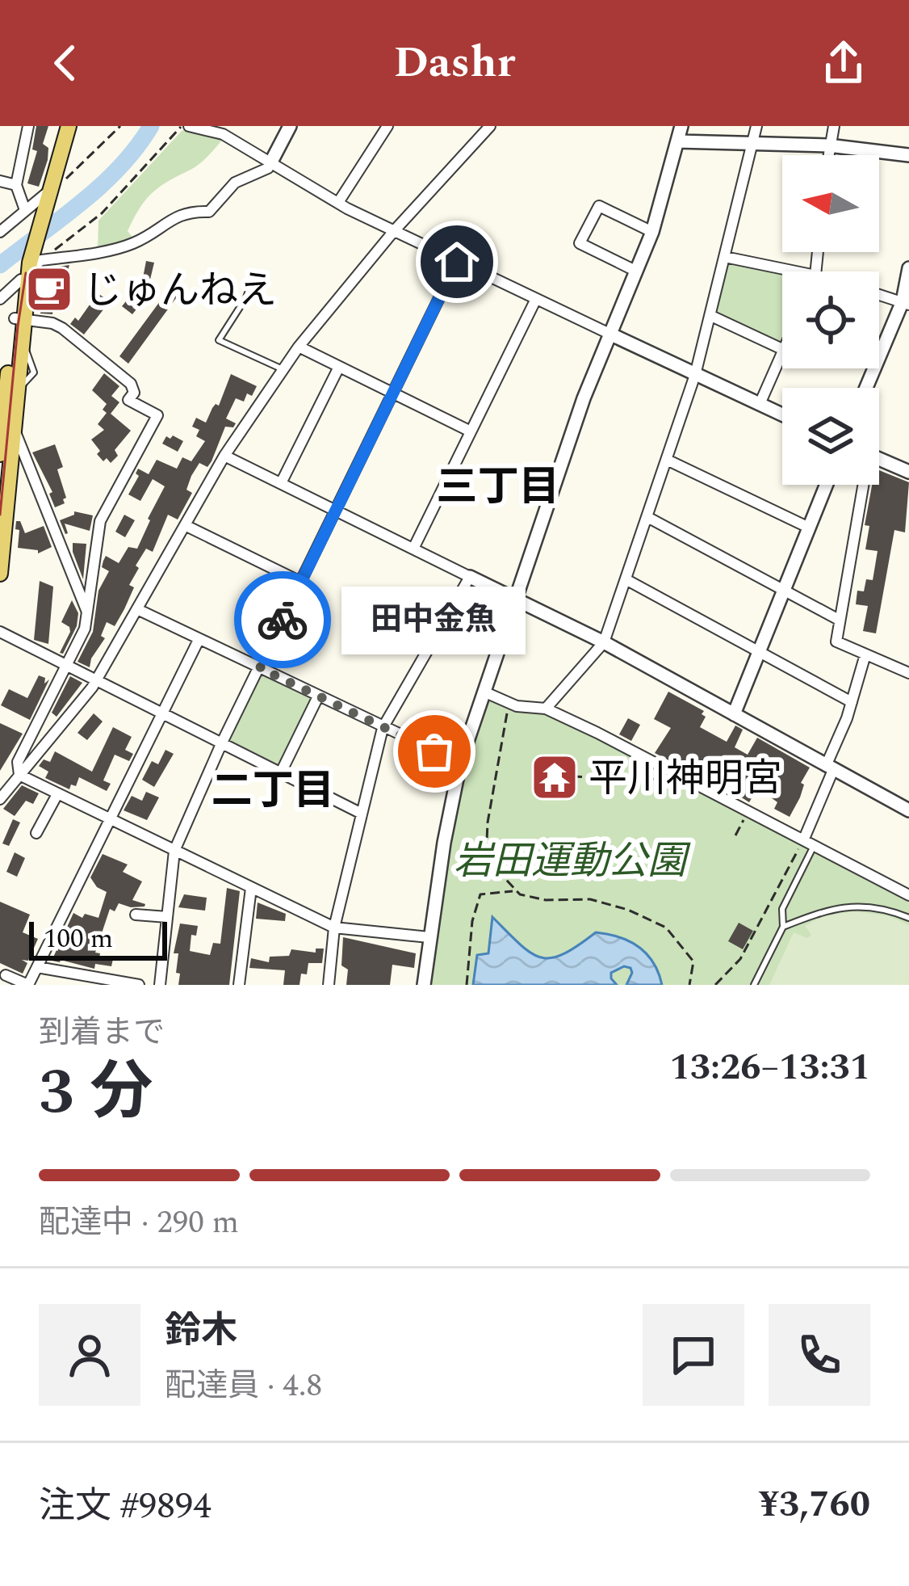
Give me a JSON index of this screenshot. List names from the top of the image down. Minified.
{"districts":["三丁目","二丁目"],"parks":["岩田運動公園"],"places":{"cafe":["じゅんねえ"],"other":["田中金魚"],"temple":["平川神明宮"]},"scale_bar":"100 m","north":"left","page":{"header":"Dashr","bubble":"田中金魚","scale":"100 m","heading":["3 分","到着まで","13:26–13:31"],"panel":["鈴木","配達員 · 4.8","注文 #9894","¥3,760"],"bar":"配達中 · 290 m"}}
